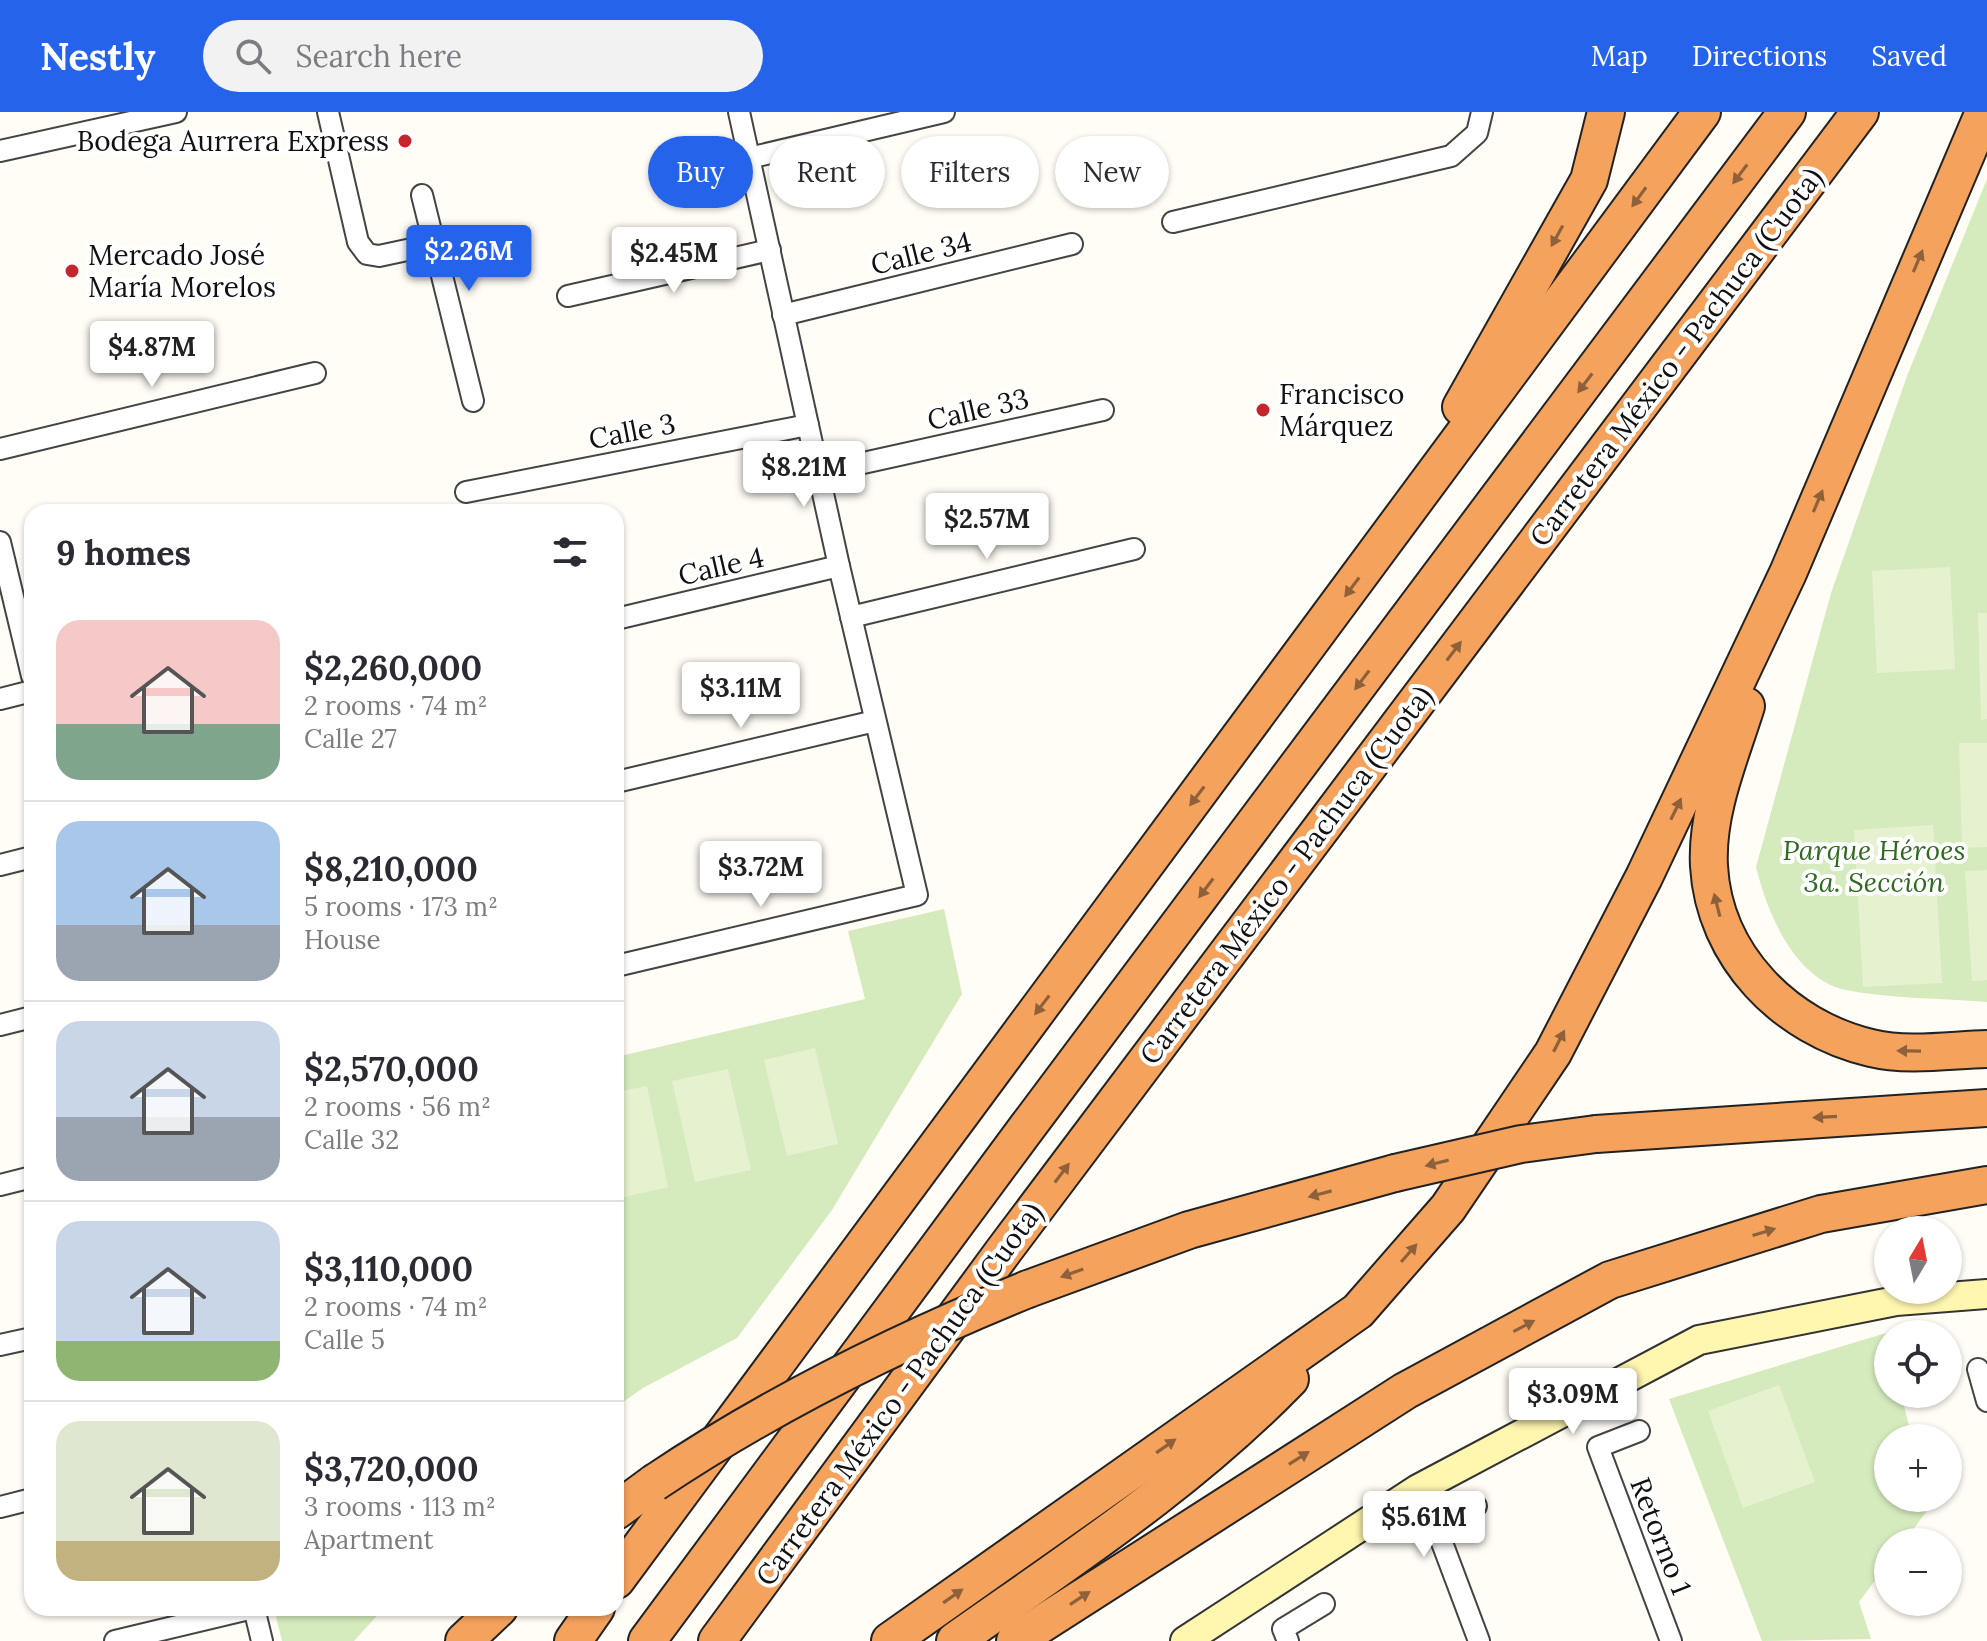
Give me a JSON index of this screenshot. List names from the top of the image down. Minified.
{"streets":{"highway":["Carretera México - Pachuca (Cuota)"],"street":["Calle 34","Calle 33","Calle 3","Calle 4","Retorno 1"]},"parks":["Parque Héroes 3a. Sección"],"places":["Bodega Aurrera Express","Mercado José María Morelos","Francisco Márquez"],"north":"top","page":{"header":"Nestly","search":"Search here","nav":["Map","Directions","Saved"],"chip":["Buy","Rent","Filters","New"],"price":["$2.26M","$2.45M","$4.87M","$8.21M","$2.57M","$3.11M","$3.72M","$3.09M","$5.61M"],"heading":"9 homes","list":[{"name":"$2,260,000","note":"2 rooms · 74 m² · Calle 27"},{"name":"$8,210,000","note":"5 rooms · 173 m² · House"},{"name":"$2,570,000","note":"2 rooms · 56 m² · Calle 32"},{"name":"$3,110,000","note":"2 rooms · 74 m² · Calle 5"},{"name":"$3,720,000","note":"3 rooms · 113 m² · Apartment"}],"map_buttons":["+","−"]}}
